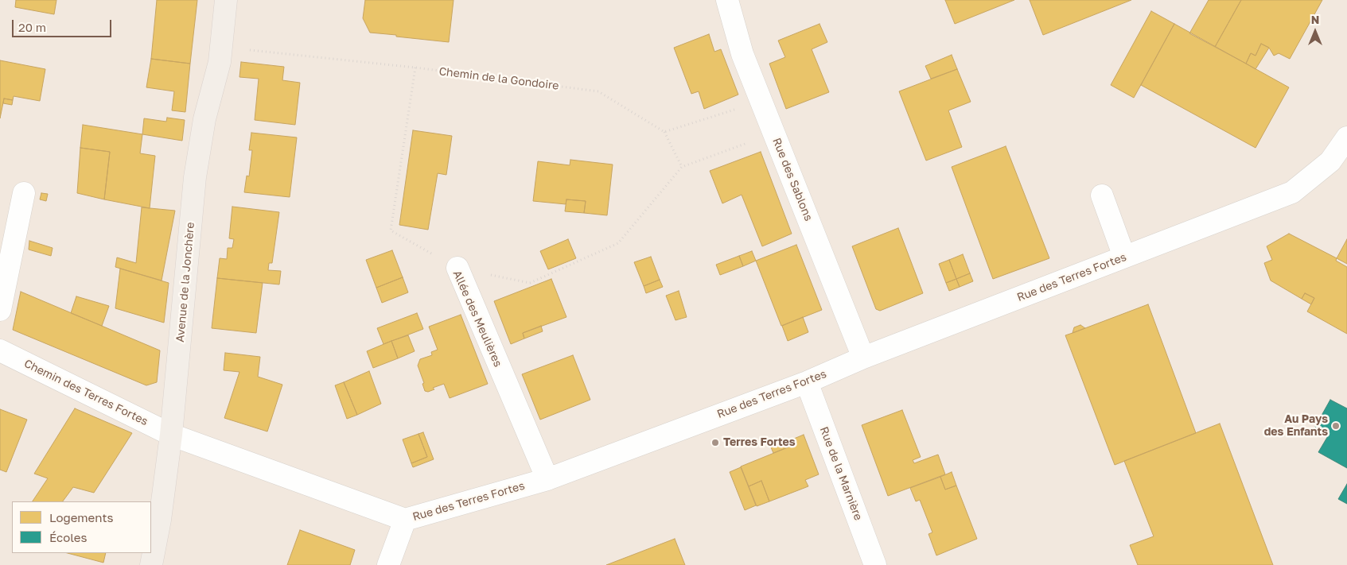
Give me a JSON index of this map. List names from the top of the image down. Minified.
{"streets":{"main road":["Avenue de la Jonchère"],"street":["Rue des Sablons","Rue des Terres Fortes","Allée des Meulières","Chemin des Terres Fortes","Rue de la Marnière"],"path":["Chemin de la Gondoire"]},"crossings":[["Chemin de la Gondoire","Avenue de la Jonchère"],["Chemin de la Gondoire","Allée des Meulières"],["Rue des Sablons","Rue des Terres Fortes"],["Rue des Terres Fortes","Avenue de la Jonchère"],["Rue des Terres Fortes","Allée des Meulières"],["Rue des Terres Fortes","Chemin des Terres Fortes"],["Rue des Terres Fortes","Rue de la Marnière"],["Avenue de la Jonchère","Chemin des Terres Fortes"]],"places":["Au Pays des Enfants","Terres Fortes"],"legend":["Logements","Écoles"],"scale_bar":"20 m","north":"top"}
